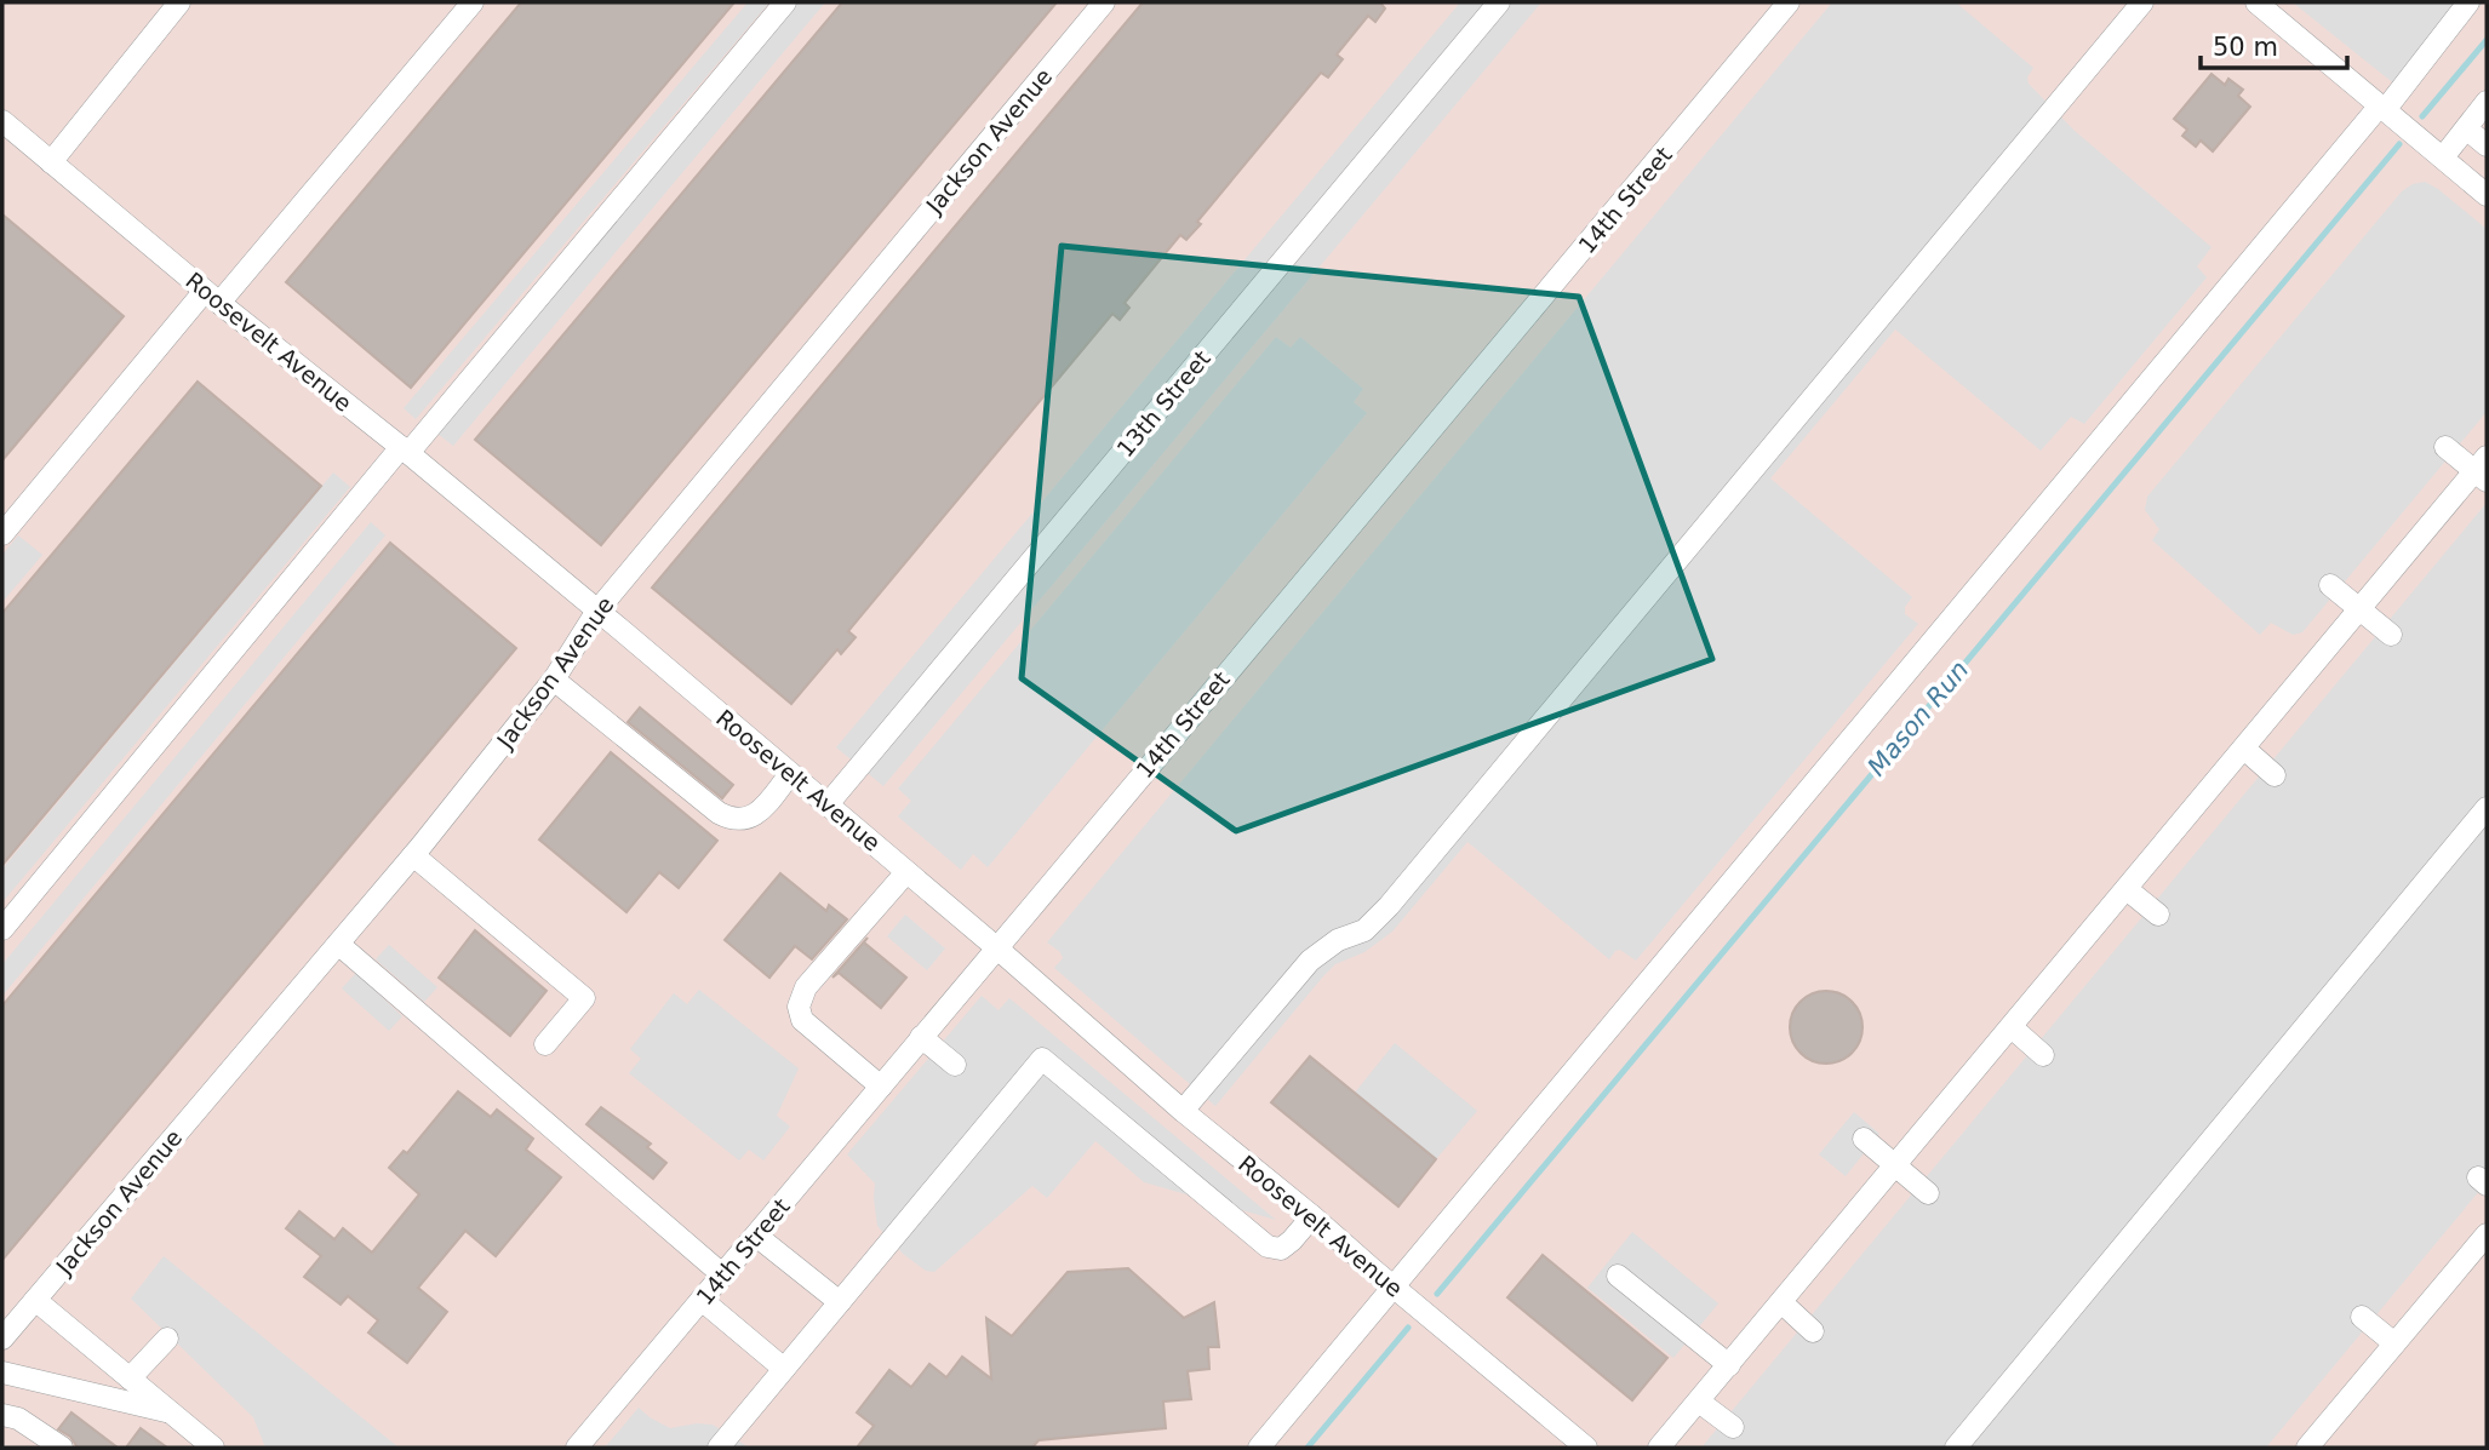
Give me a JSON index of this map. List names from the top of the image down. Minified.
{"streets":{"street":["Jackson Avenue","14th Street","Roosevelt Avenue","13th Street"]},"crossings":[["Jackson Avenue","Roosevelt Avenue"],["14th Street","Roosevelt Avenue"],["Roosevelt Avenue","13th Street"]],"water":["Mason Run"],"scale_bar":"50 m"}
